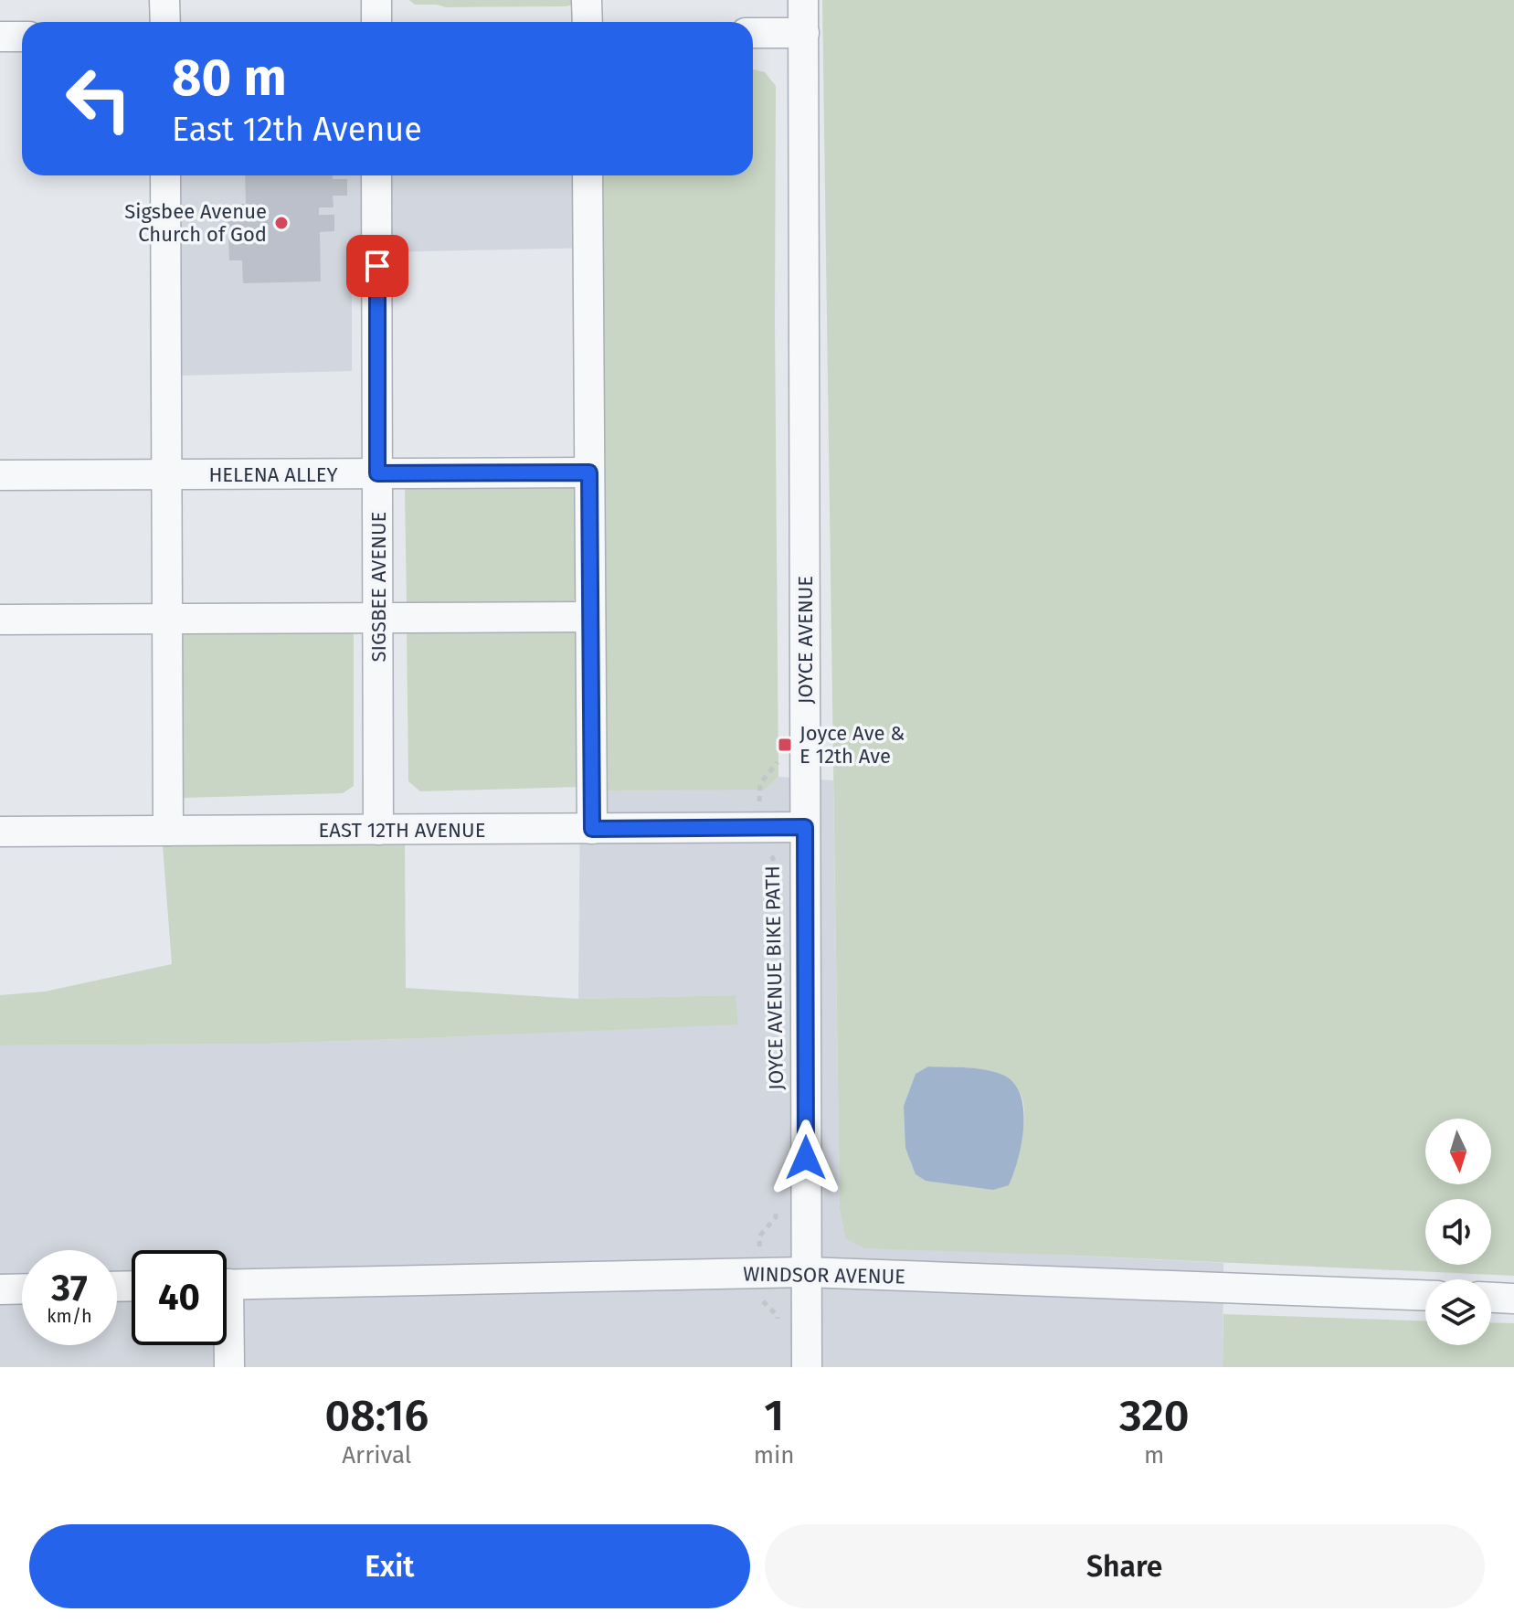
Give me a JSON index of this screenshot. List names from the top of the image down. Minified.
{"streets":{"street":["HELENA ALLEY","SIGSBEE AVENUE","JOYCE AVENUE","EAST 12TH AVENUE","WINDSOR AVENUE"],"path":["JOYCE AVENUE BIKE PATH"]},"crossings":[["HELENA ALLEY","SIGSBEE AVENUE"],["SIGSBEE AVENUE","EAST 12TH AVENUE"],["JOYCE AVENUE","EAST 12TH AVENUE"],["JOYCE AVENUE","WINDSOR AVENUE"],["EAST 12TH AVENUE","JOYCE AVENUE BIKE PATH"]],"places":{"other":["Sigsbee Avenue Church of God"],"transit":["Joyce Ave & E 12th Ave"]},"north":"bottom","page":{"turn":["80 m","East 12th Avenue"],"speed":"37 km/h","limit":"40","eta":["08:16","Arrival","1","min","320","m"],"buttons":["Exit","Share"]}}
